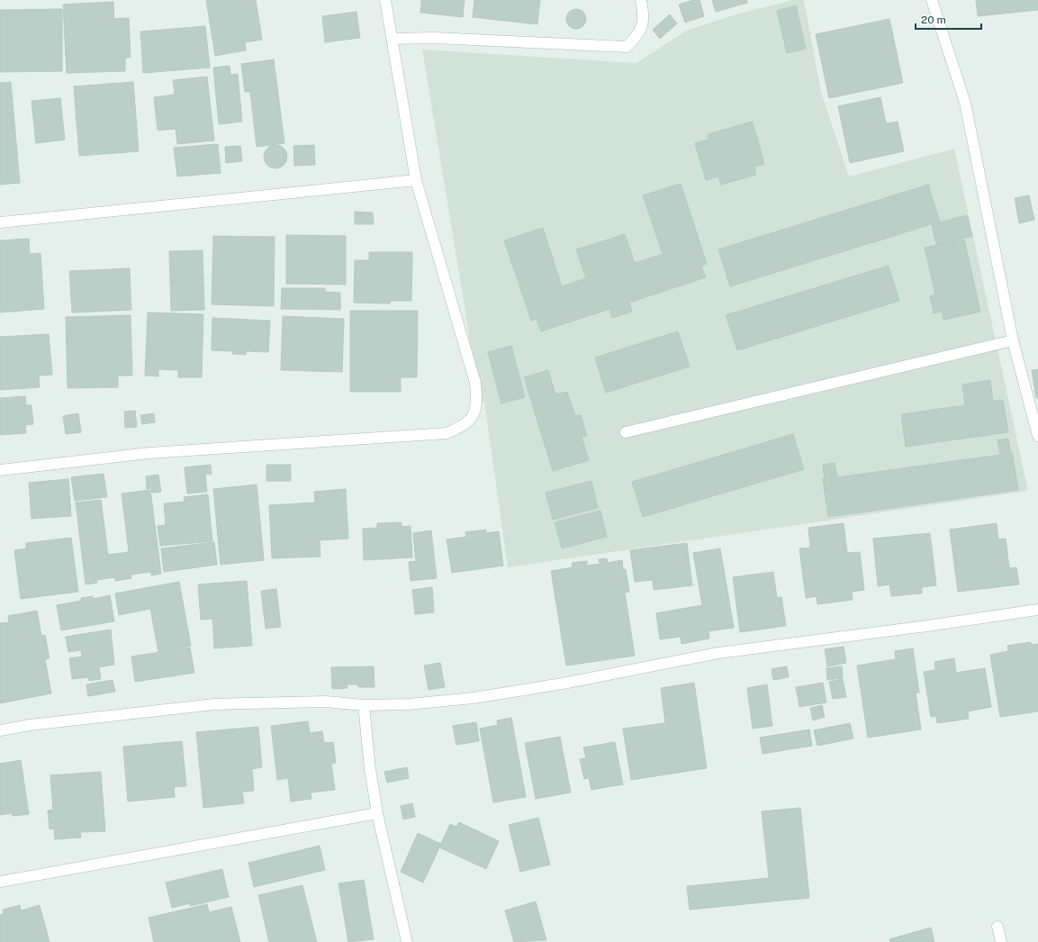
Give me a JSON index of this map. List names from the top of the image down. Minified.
{"scale_bar":"20 m"}
